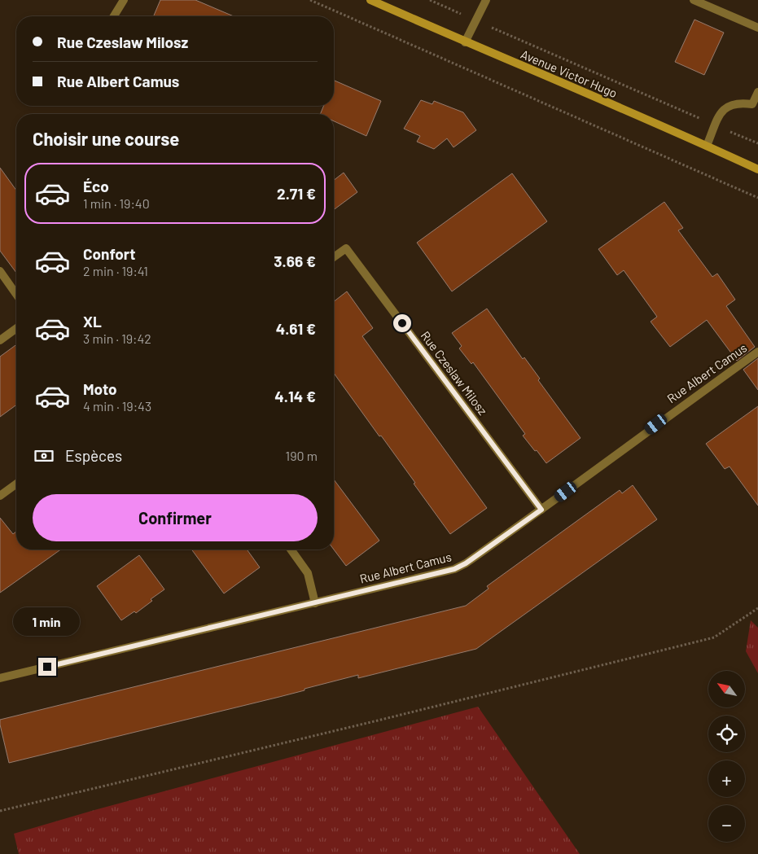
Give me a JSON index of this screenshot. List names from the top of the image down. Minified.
{"streets":{"main road":["Avenue Victor Hugo"],"street":["Rue Czeslaw Milosz","Rue Albert Camus"]},"crossings":[["Rue Czeslaw Milosz","Rue Albert Camus"]],"north":"top left","page":{"banner":["Rue Czeslaw Milosz","Rue Albert Camus"],"heading":"Choisir une course","list":[{"name":"Éco","note":"1 min · 19:40","value":"2.71 €"},{"name":"Confort","note":"2 min · 19:41","value":"3.66 €"},{"name":"XL","note":"3 min · 19:42","value":"4.61 €"},{"name":"Moto","note":"4 min · 19:43","value":"4.14 €"}],"pay":["Espèces","190 m"],"buttons":"Confirmer","bubble":"1 min","map_buttons":["+","−"]}}
